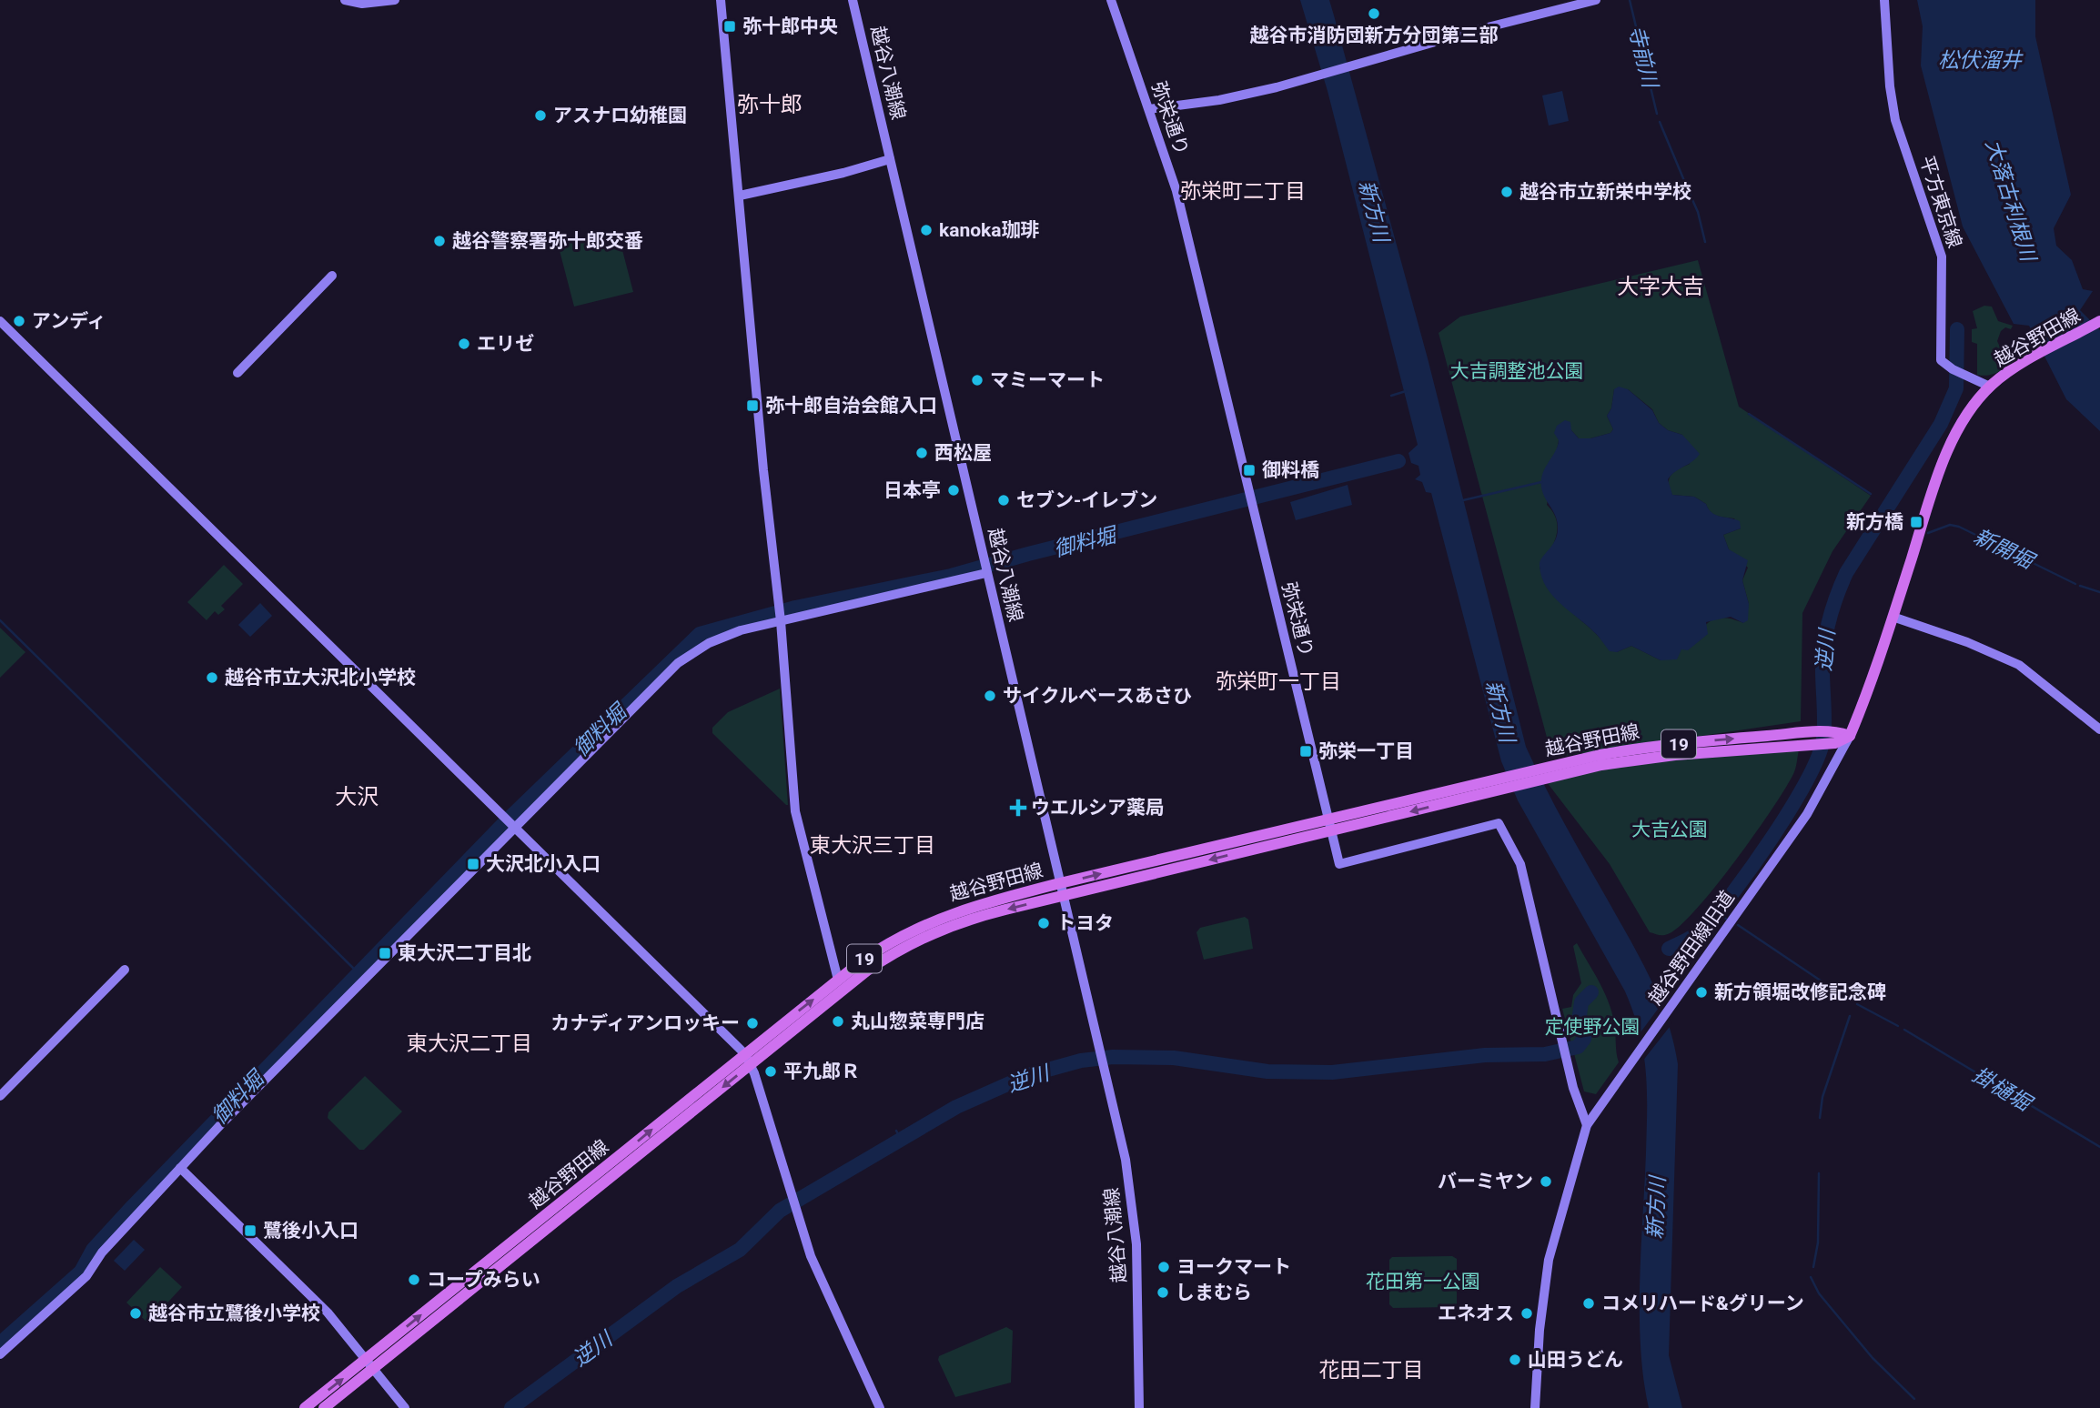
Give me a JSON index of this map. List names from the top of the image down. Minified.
{"streets":{"main road":["越谷野田線","19"],"street":["越谷八潮線","弥栄通り","平方東京線","越谷野田線旧道"]},"crossings":[["越谷八潮線","越谷野田線"],["弥栄通り","越谷野田線"],["弥栄通り","越谷野田線旧道"],["平方東京線","越谷野田線"],["越谷野田線","越谷野田線旧道"]],"districts":["弥十郎","弥栄町二丁目","大字大吉","弥栄町一丁目","大沢","東大沢三丁目","東大沢二丁目","花田二丁目"],"water":["寺前川","松伏溜井","大落古利根川","新方川","御料堀","新開堀","逆川","掛樋堀"],"parks":["大吉調整池公園","大吉公園","定使野公園","花田第一公園"],"places":{"other":["越谷市消防団新方分団第三部","アスナロ幼稚園","越谷市立新栄中学校","kanoka珈琲","越谷警察署弥十郎交番","アンディ","エリゼ","マミーマート","西松屋","日本亭","セブン-イレブン","越谷市立大沢北小学校","サイクルベースあさひ","トヨタ","新方領堀改修記念碑","丸山惣菜専門店","カナディアンロッキー","平九郎Ｒ","バーミヤン","ヨークマート","コープみらい","しまむら","コメリハード&グリーン","越谷市立鷺後小学校","エネオス","山田うどん"],"transit":["弥十郎中央","弥十郎自治会館入口","御料橋","新方橋","弥栄一丁目","大沢北小入口","東大沢二丁目北","鷺後小入口"],"health":["ウエルシア薬局"]}}
